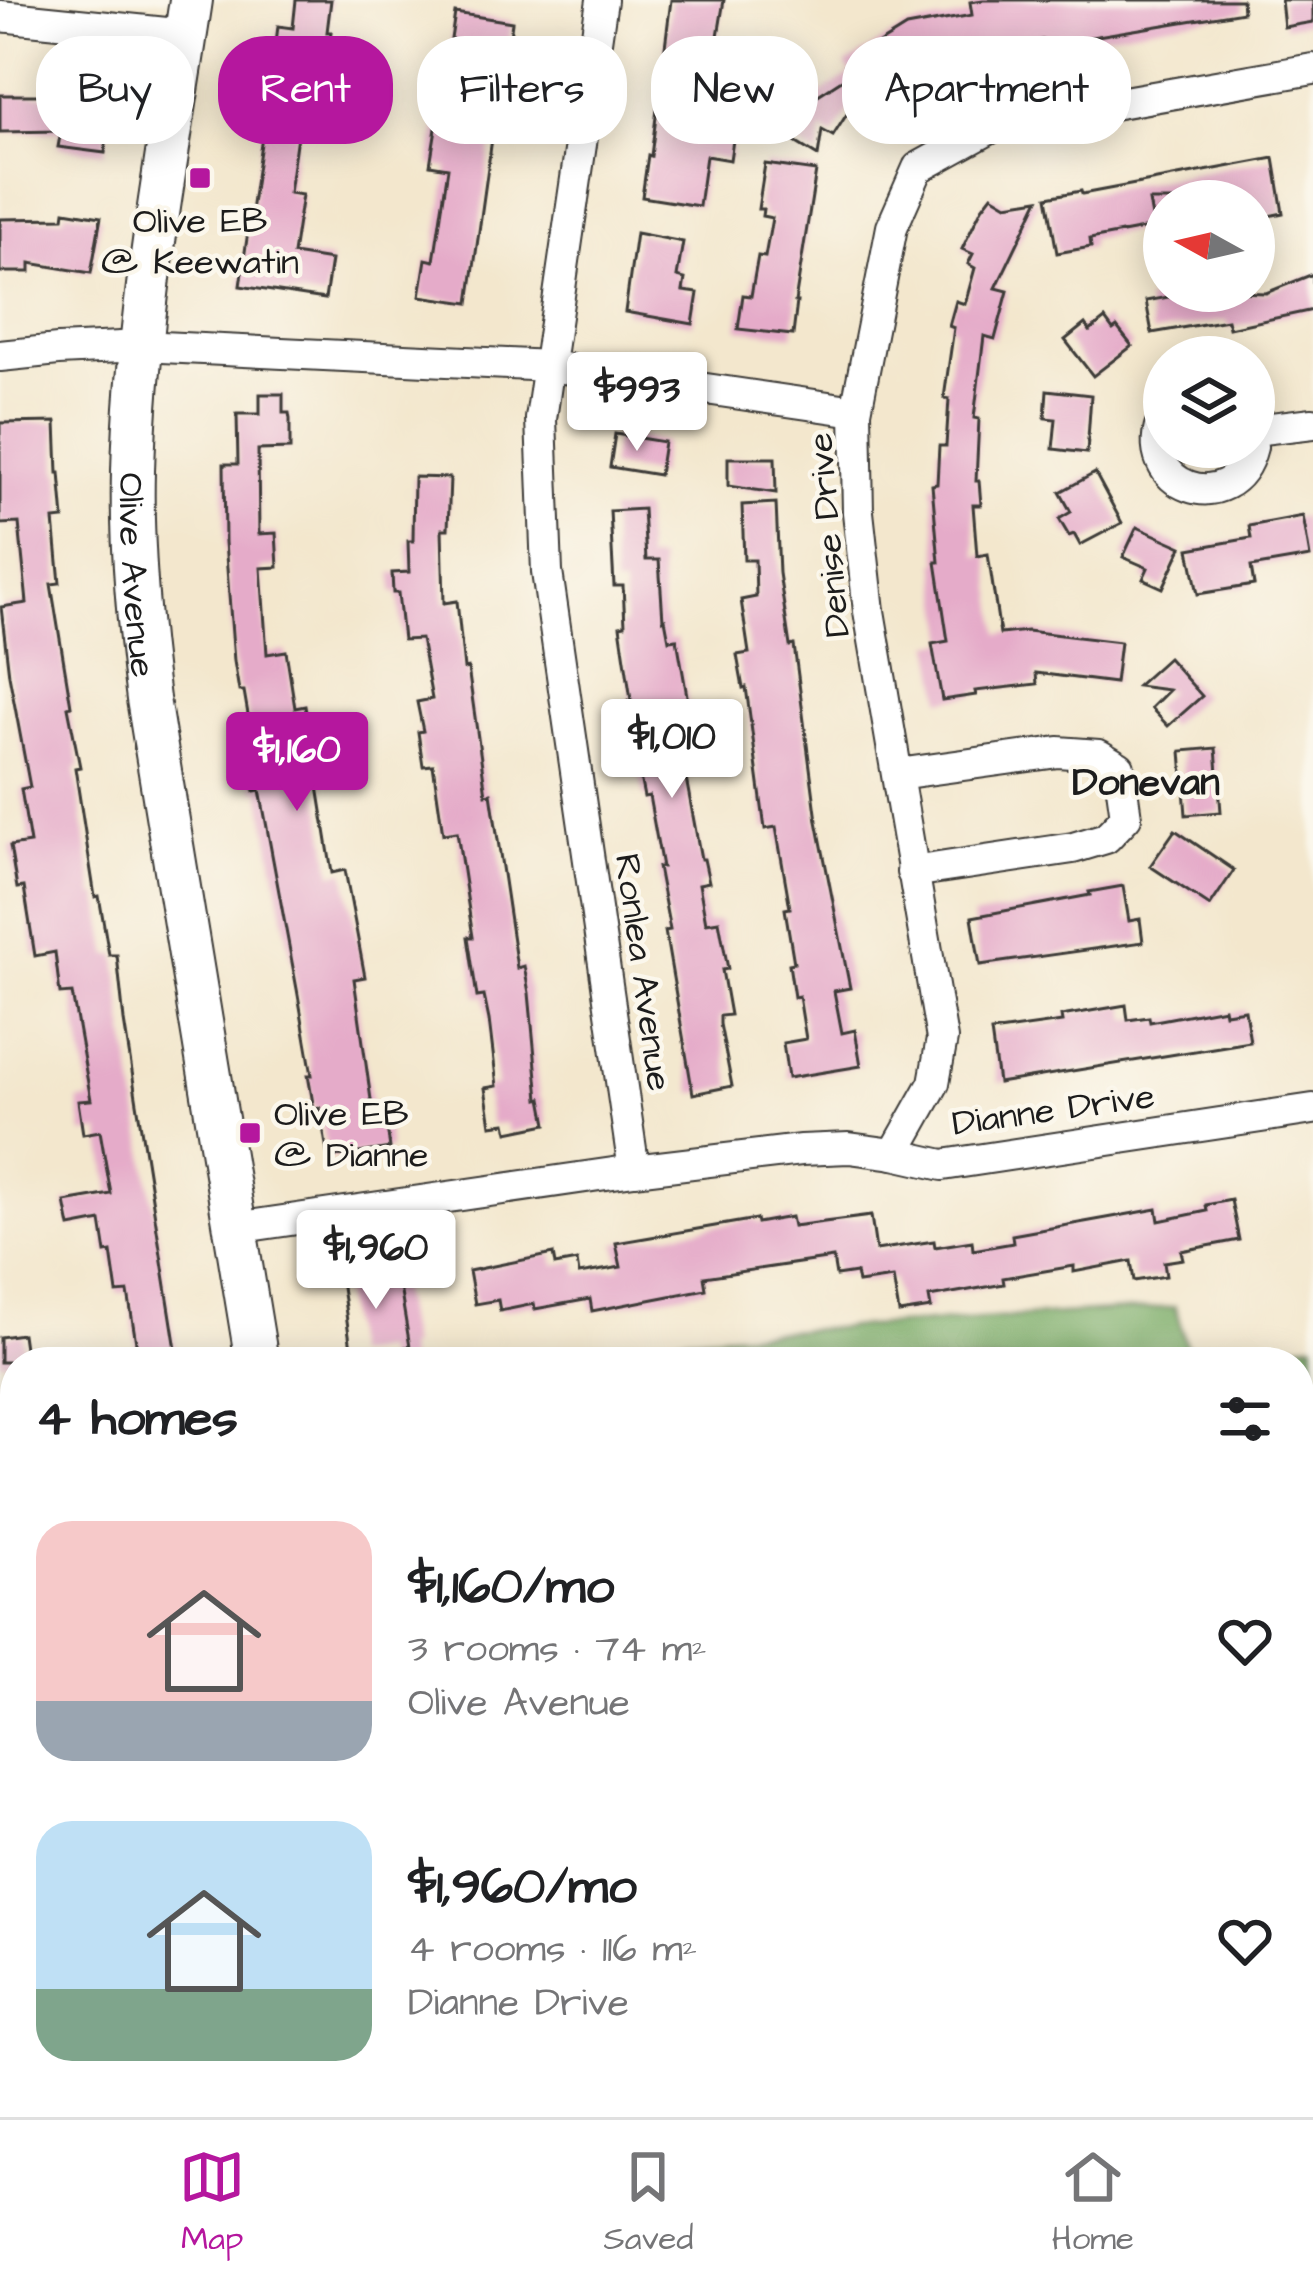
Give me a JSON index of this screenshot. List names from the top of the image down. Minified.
{"streets":{"main road":["Olive Avenue"],"street":["Denise Drive","Ronlea Avenue","Dianne Drive"]},"crossings":[["Denise Drive","Dianne Drive"],["Olive Avenue","Dianne Drive"],["Ronlea Avenue","Dianne Drive"]],"districts":["Donevan"],"places":{"transit":["Olive EB @ Keewatin","Olive EB @ Dianne"]},"north":"left","page":{"chip":["Buy","Rent","Filters","New","Apartment"],"price":["$993","$1,010","$1,160","$1,960"],"heading":"4 homes","list":[{"name":"$1,160/mo","note":"3 rooms · 74 m² · Olive Avenue"},{"name":"$1,960/mo","note":"4 rooms · 116 m² · Dianne Drive"}],"tabs":["Map","Saved","Home"]}}
